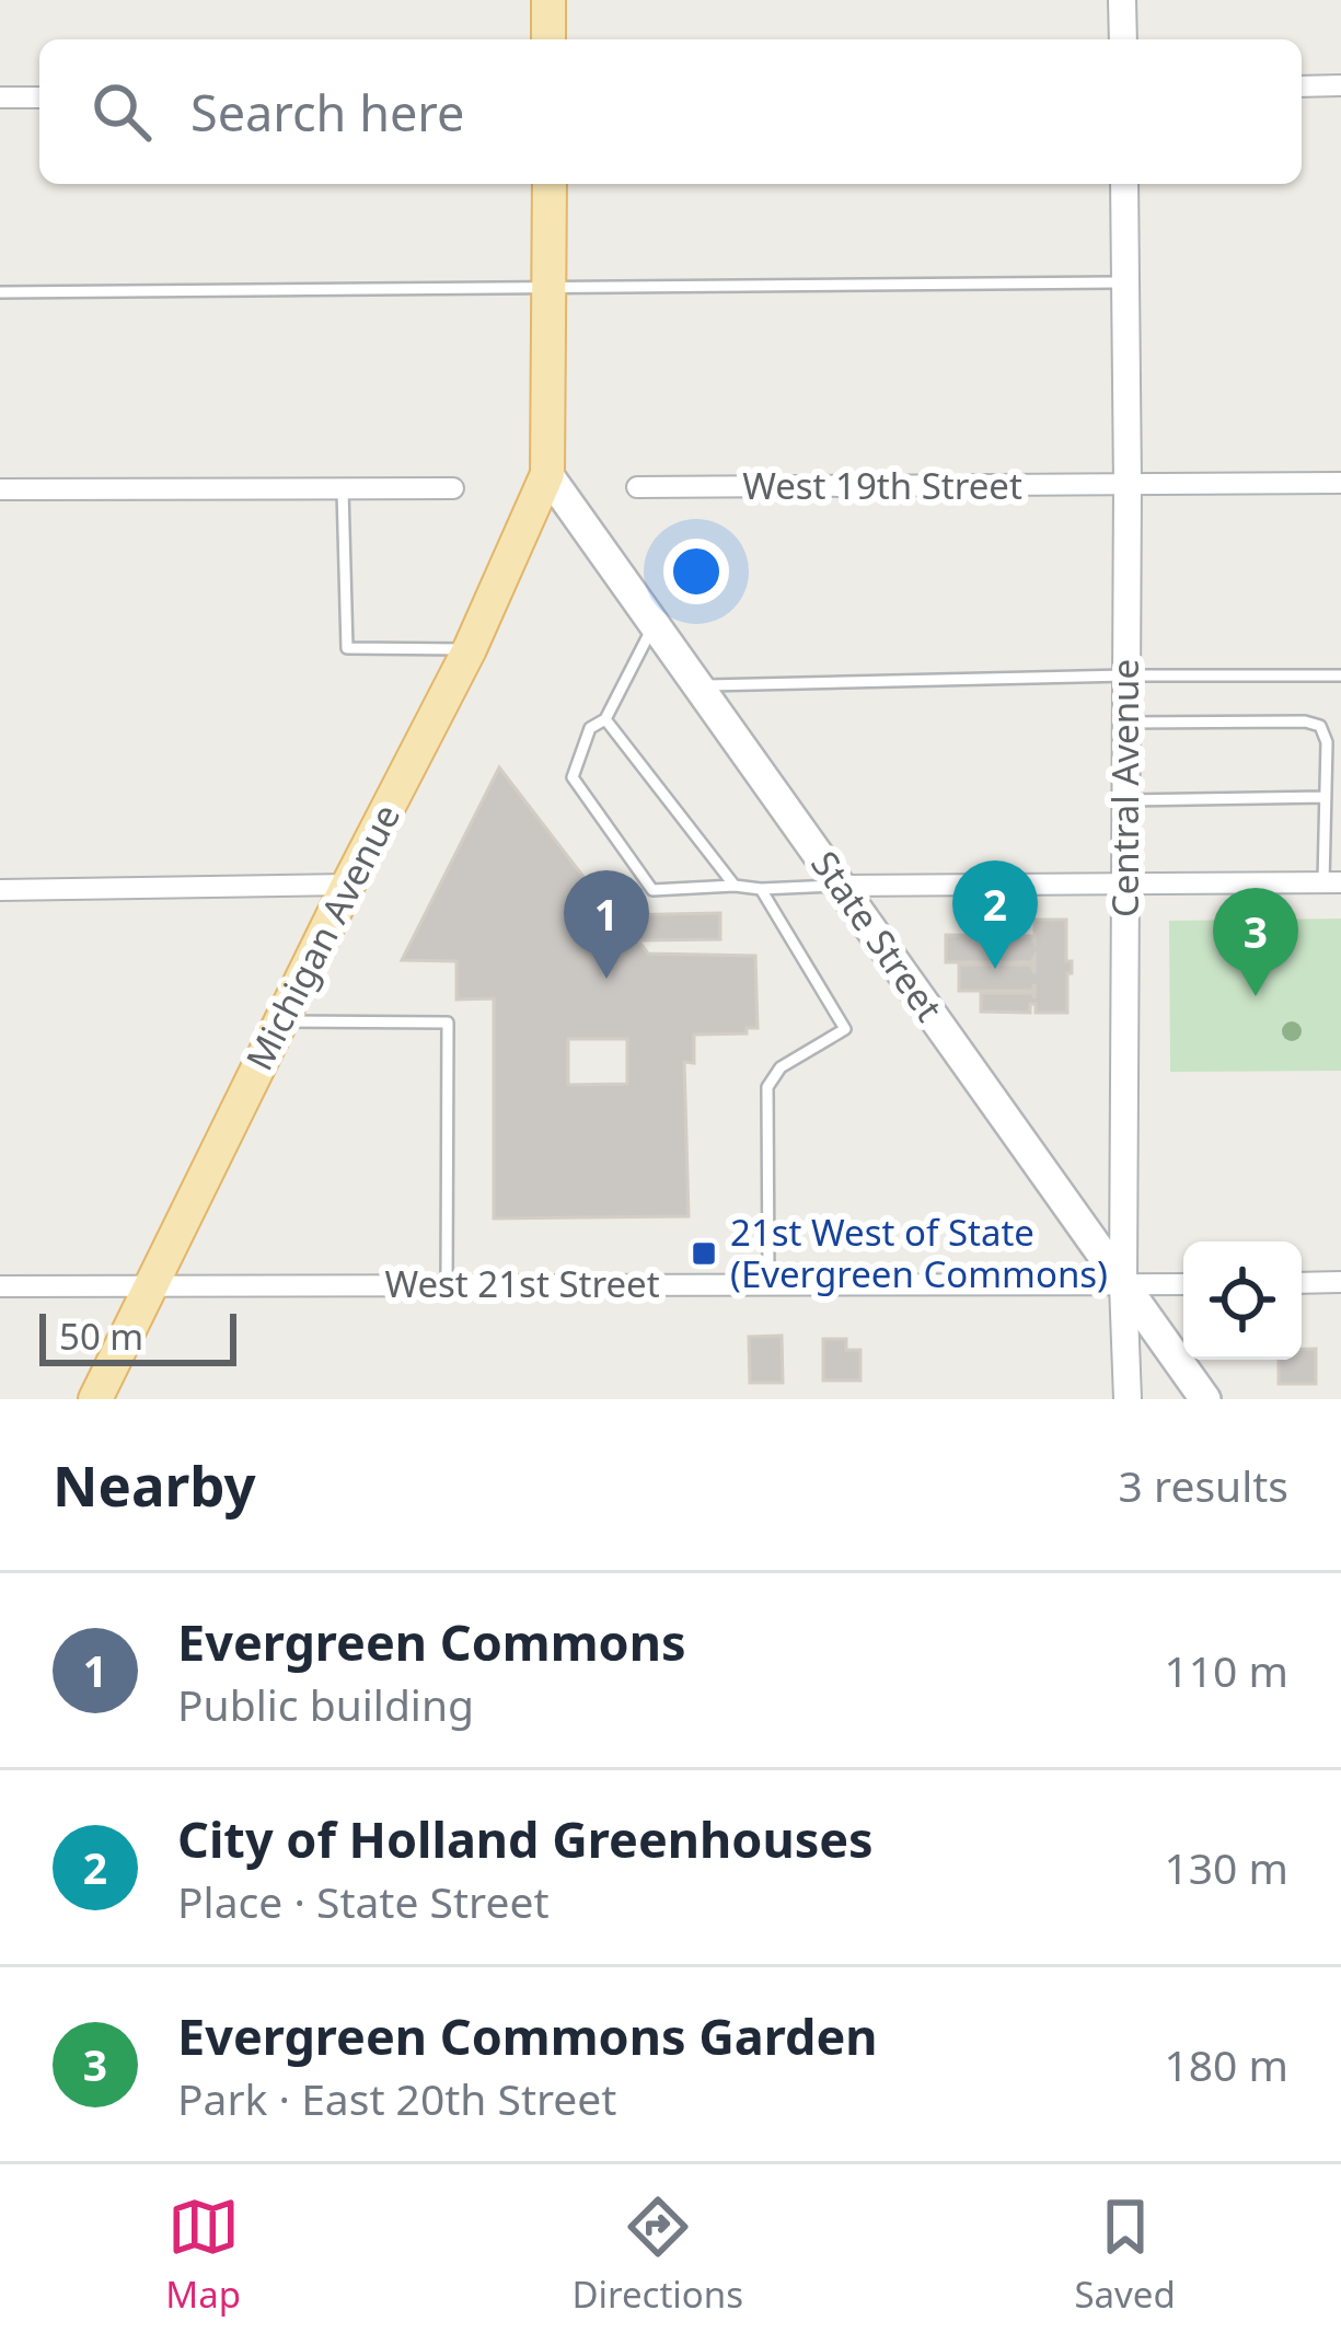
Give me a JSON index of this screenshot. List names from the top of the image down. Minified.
{"streets":{"main road":["State Street","Michigan Avenue"],"street":["West 19th Street","Central Avenue","West 21st Street"]},"crossings":[["West 19th Street","Central Avenue"],["Central Avenue","State Street"],["Central Avenue","West 21st Street"],["State Street","Michigan Avenue"],["State Street","West 21st Street"],["Michigan Avenue","West 21st Street"]],"places":{"transit":["21st West of State (Evergreen Commons)"]},"scale_bar":"50 m","page":{"search":"Search here","pins":["2","1","3"],"scale":"50 m","heading":["Nearby","3 results"],"list":[{"mark":"1","name":"Evergreen Commons","note":"Public building","value":"110 m"},{"mark":"2","name":"City of Holland Greenhouses","note":"Place · State Street","value":"130 m"},{"mark":"3","name":"Evergreen Commons Garden","note":"Park · East 20th Street","value":"180 m"}],"nav":["Map","Directions","Saved"]}}
